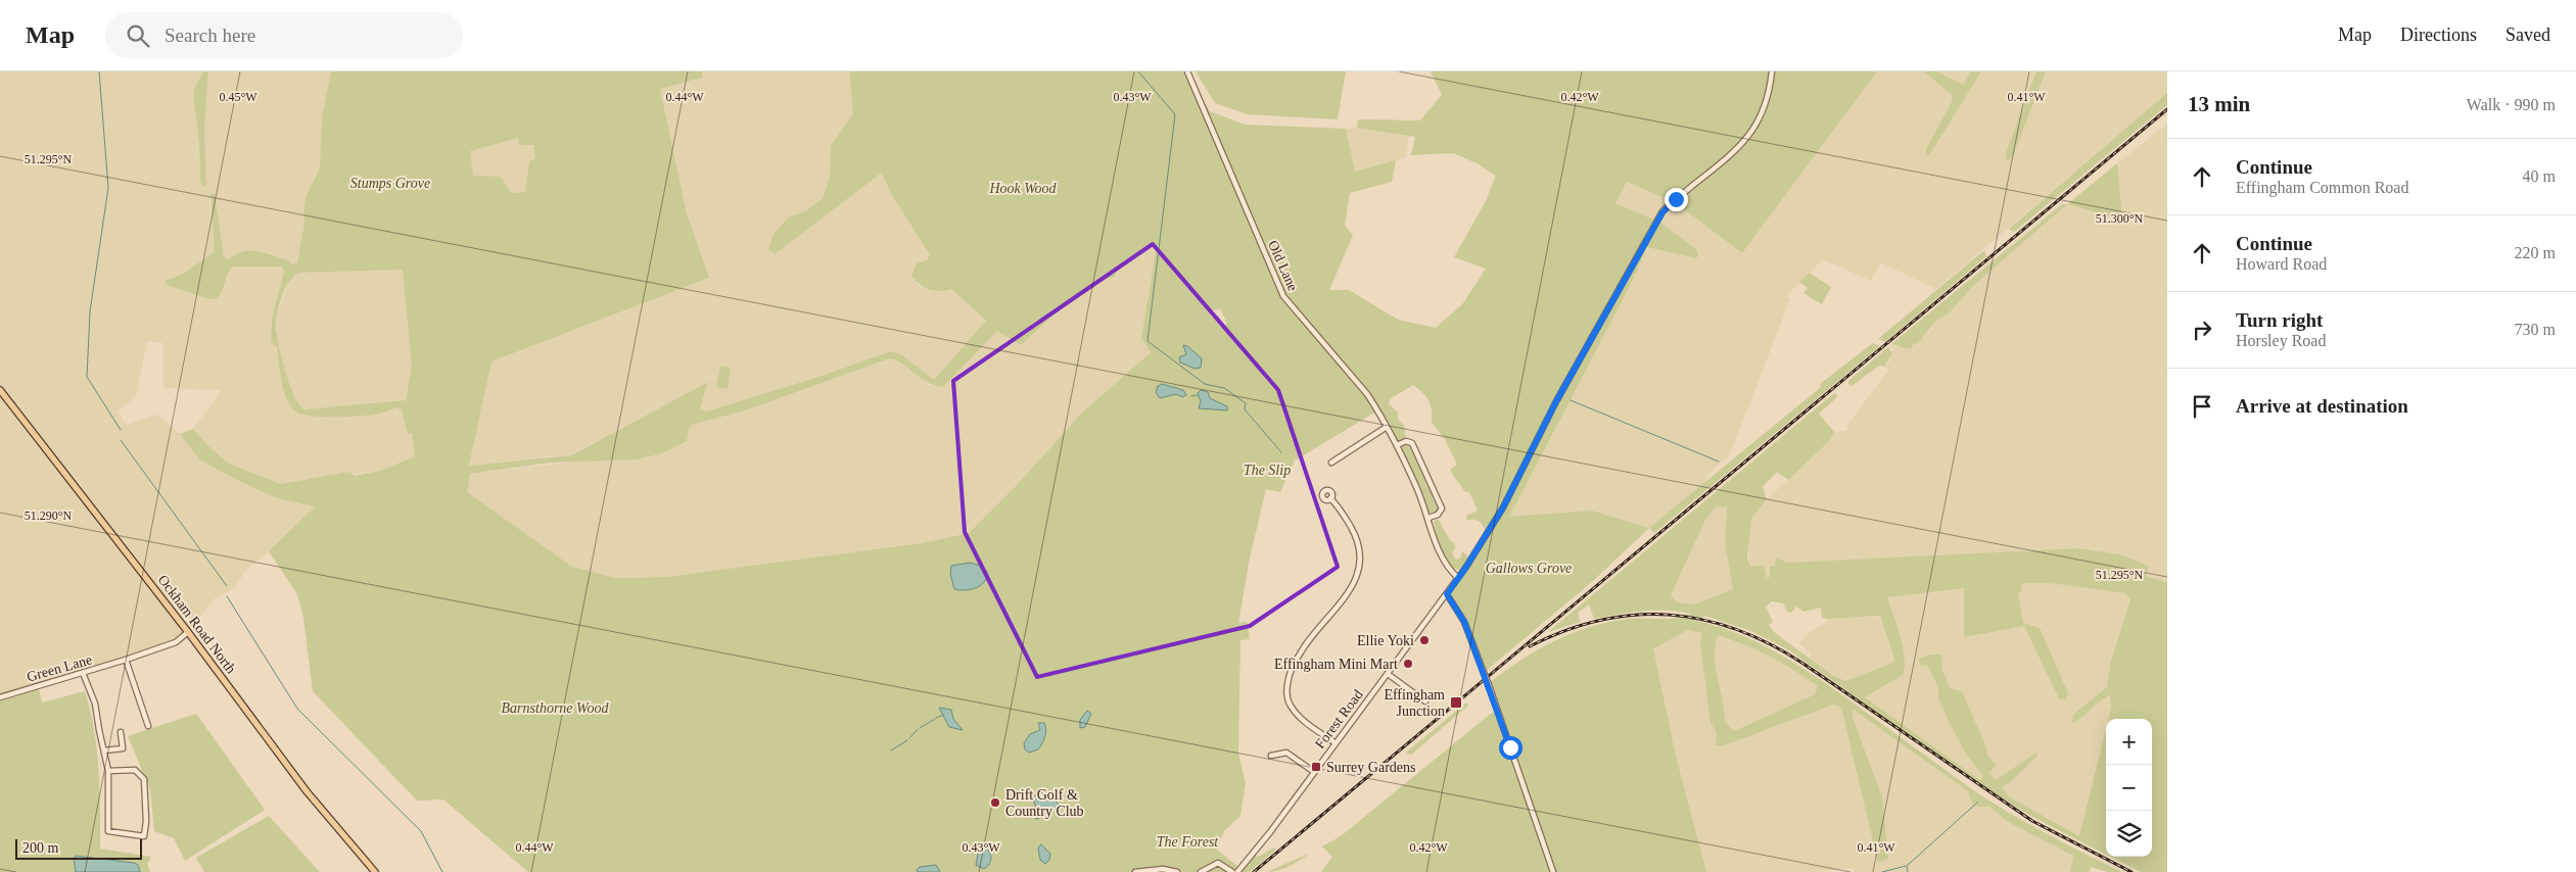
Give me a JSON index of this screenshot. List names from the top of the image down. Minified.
{"streets":{"main road":["Ockham Road North"],"street":["Old Lane","Green Lane","Forest Road"]},"crossings":[["Old Lane","Forest Road"],["Ockham Road North","Green Lane"]],"parks":["Stumps Grove","Hook Wood","The Slip","Gallows Grove","Barnsthorne Wood","The Forest"],"places":{"other":["Ellie Yoki","Effingham Mini Mart","Drift Golf & Country Club"],"transit":["Effingham Junction","Surrey Gardens"]},"scale_bar":"200 m","page":{"header":"Map","search":"Search here","nav":["Map","Directions","Saved"],"heading":["13 min","Walk · 990 m"],"list":[["Continue","Effingham Common Road","40 m"],["Continue","Howard Road","220 m"],["Turn right","Horsley Road","730 m"],"Arrive at destination"],"map_buttons":["+","−"],"scale":"200 m"},"coordinates":["0.45°W","0.44°W","0.43°W","0.42°W","0.41°W","51.295°N","51.300°N","51.290°N"]}
